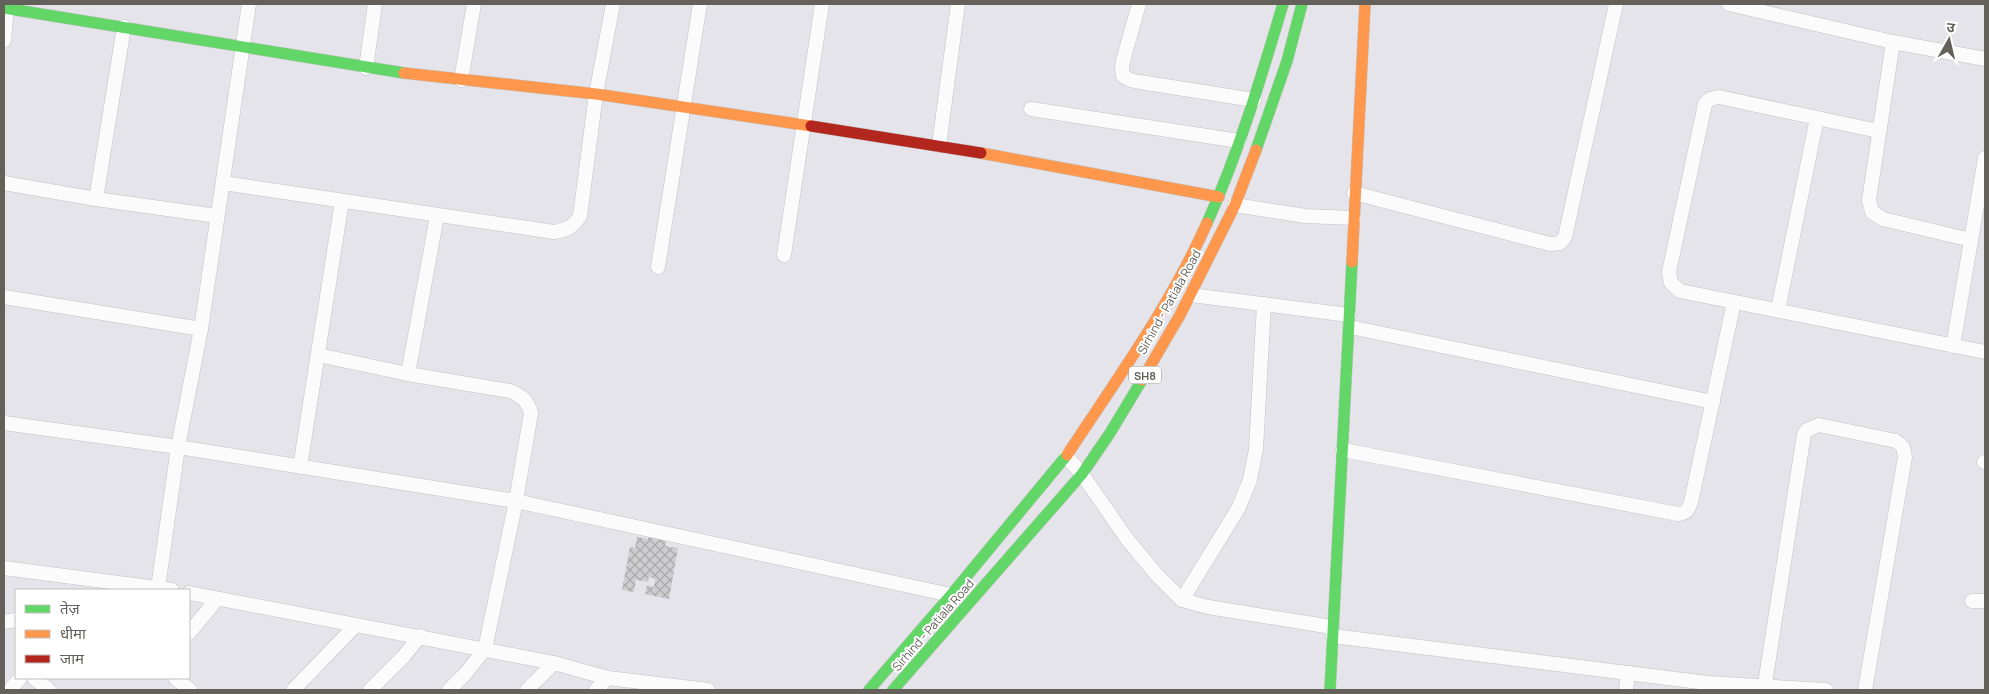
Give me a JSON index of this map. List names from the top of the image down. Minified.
{"streets":{"street":["Sirhind - Patiala Road","SH8"]},"legend":["तेज़","धीमा","जाम"],"north":"top"}
